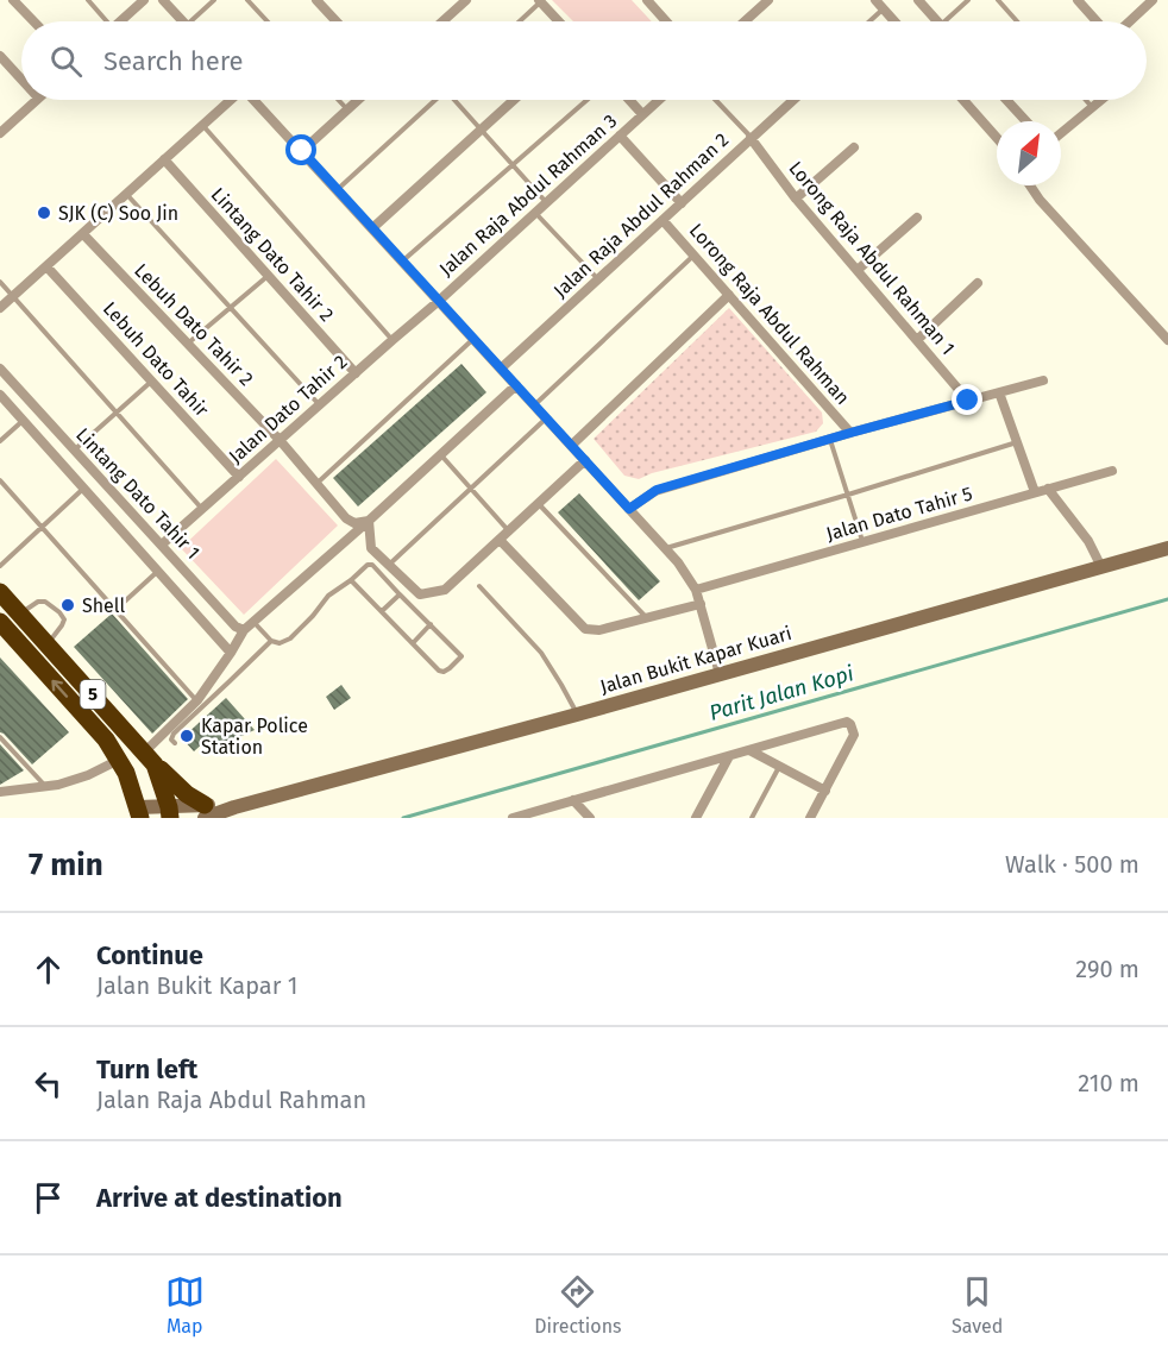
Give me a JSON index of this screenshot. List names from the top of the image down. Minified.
{"streets":{"highway":["5"],"street":["Jalan Raja Abdul Rahman 3","Jalan Raja Abdul Rahman 2","Lintang Dato Tahir 2","Lorong Raja Abdul Rahman 1","Lorong Raja Abdul Rahman","Lebuh Dato Tahir 2","Lebuh Dato Tahir","Jalan Dato Tahir 2","Lintang Dato Tahir 1","Jalan Dato Tahir 5","Jalan Bukit Kapar Kuari"]},"crossings":[["Jalan Raja Abdul Rahman 3","Jalan Dato Tahir 2"],["Jalan Raja Abdul Rahman 2","Lorong Raja Abdul Rahman 1"],["Jalan Raja Abdul Rahman 2","Lorong Raja Abdul Rahman"],["Lintang Dato Tahir 2","Jalan Dato Tahir 2"],["Lebuh Dato Tahir 2","Jalan Dato Tahir 2"],["Lebuh Dato Tahir","Jalan Dato Tahir 2"],["Jalan Dato Tahir 2","Lintang Dato Tahir 1"],["Jalan Bukit Kapar Kuari","5"]],"water":["Parit Jalan Kopi"],"places":["SJK (C) Soo Jin","Shell","Kapar Police Station"],"north":"top right","page":{"search":"Search here","heading":["7 min","Walk · 500 m"],"list":[["Continue","Jalan Bukit Kapar 1","290 m"],["Turn left","Jalan Raja Abdul Rahman","210 m"],"Arrive at destination"],"nav":["Map","Directions","Saved"]}}
